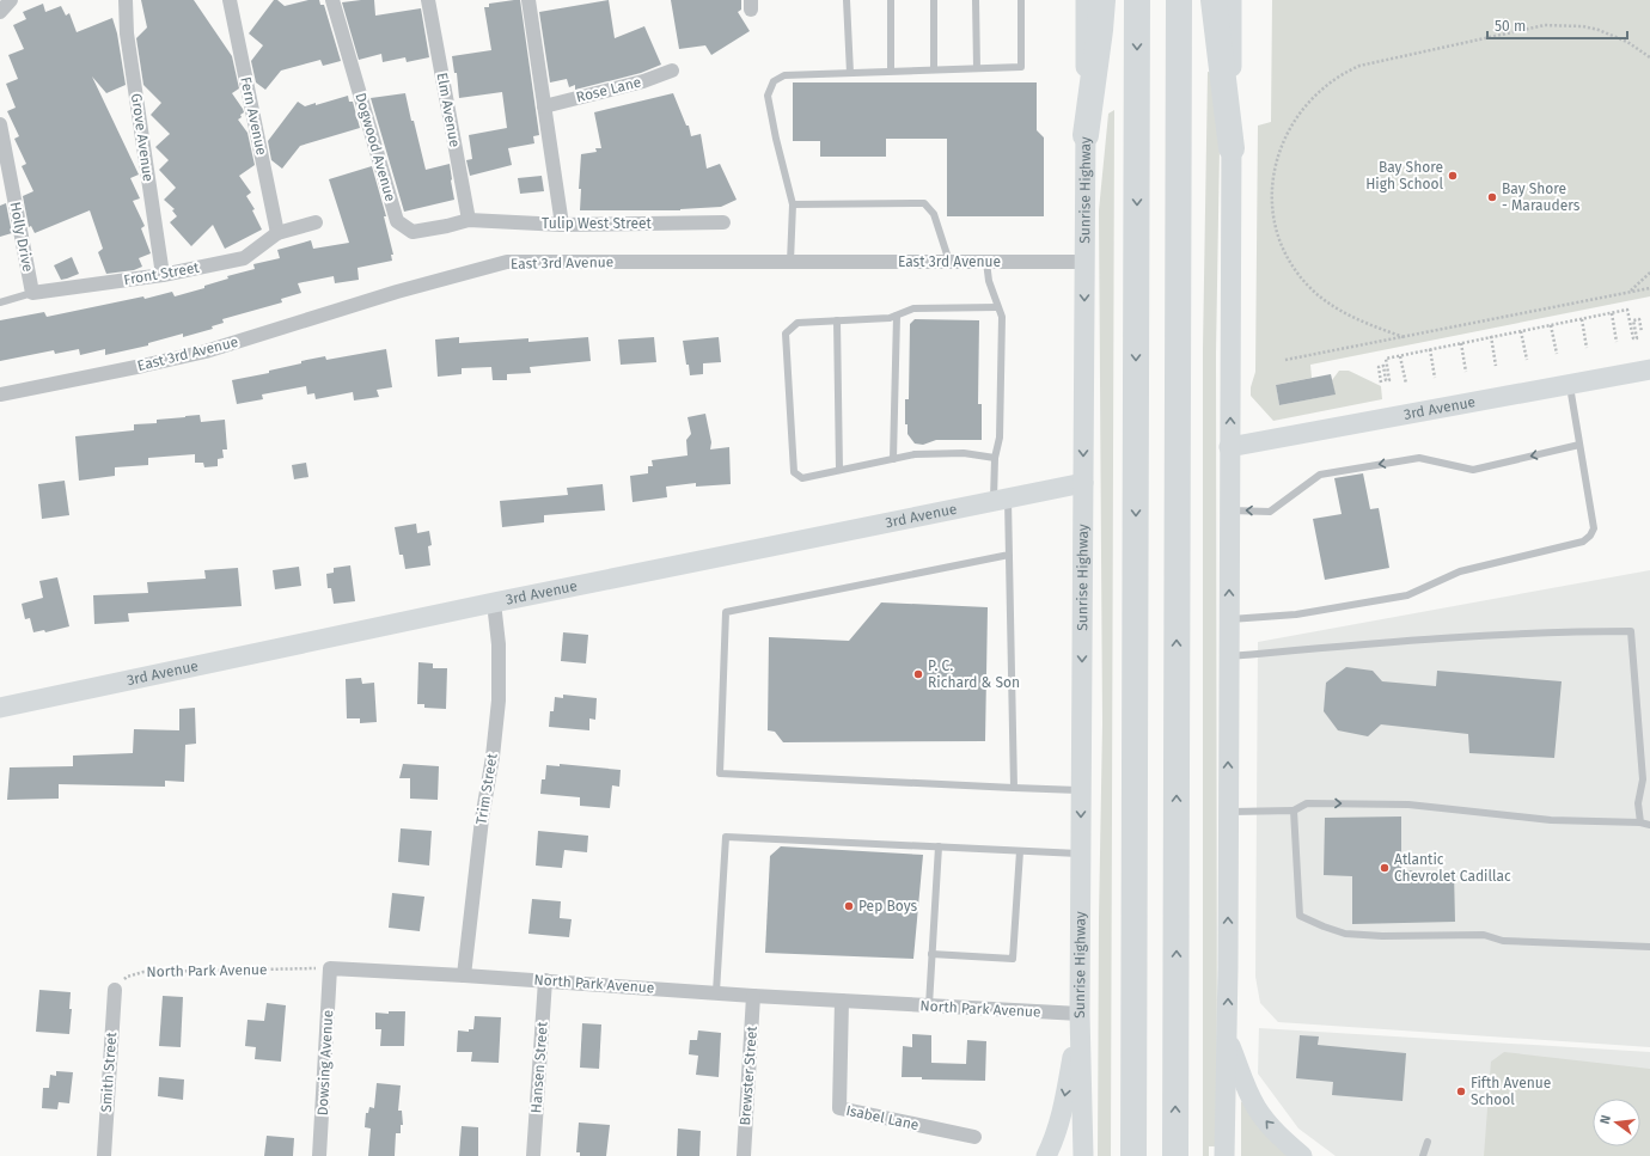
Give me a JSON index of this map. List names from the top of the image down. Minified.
{"streets":{"main road":["Sunrise Highway","3rd Avenue"],"street":["Rose Lane","Elm Avenue","Fern Avenue","Grove Avenue","Dogwood Avenue","Tulip West Street","Holly Drive","East 3rd Avenue","Front Street","Trim Street","North Park Avenue","Dowsing Avenue","Hansen Street","Smith Street","Brewster Street","Isabel Lane"]},"crossings":[["Elm Avenue","Dogwood Avenue"],["Elm Avenue","Tulip West Street"],["Fern Avenue","Front Street"],["Grove Avenue","Front Street"],["Dogwood Avenue","Tulip West Street"],["Sunrise Highway","East 3rd Avenue"],["Sunrise Highway","3rd Avenue"],["Sunrise Highway","North Park Avenue"],["Holly Drive","Front Street"],["3rd Avenue","Trim Street"],["Trim Street","North Park Avenue"],["North Park Avenue","Dowsing Avenue"],["North Park Avenue","Hansen Street"],["North Park Avenue","Smith Street"],["North Park Avenue","Brewster Street"],["North Park Avenue","Isabel Lane"]],"places":["Bay Shore High School","Bay Shore - Marauders","P. C. Richard & Son","Atlantic Chevrolet Cadillac","Pep Boys","Fifth Avenue School"],"scale_bar":"50 m","north":"left"}
